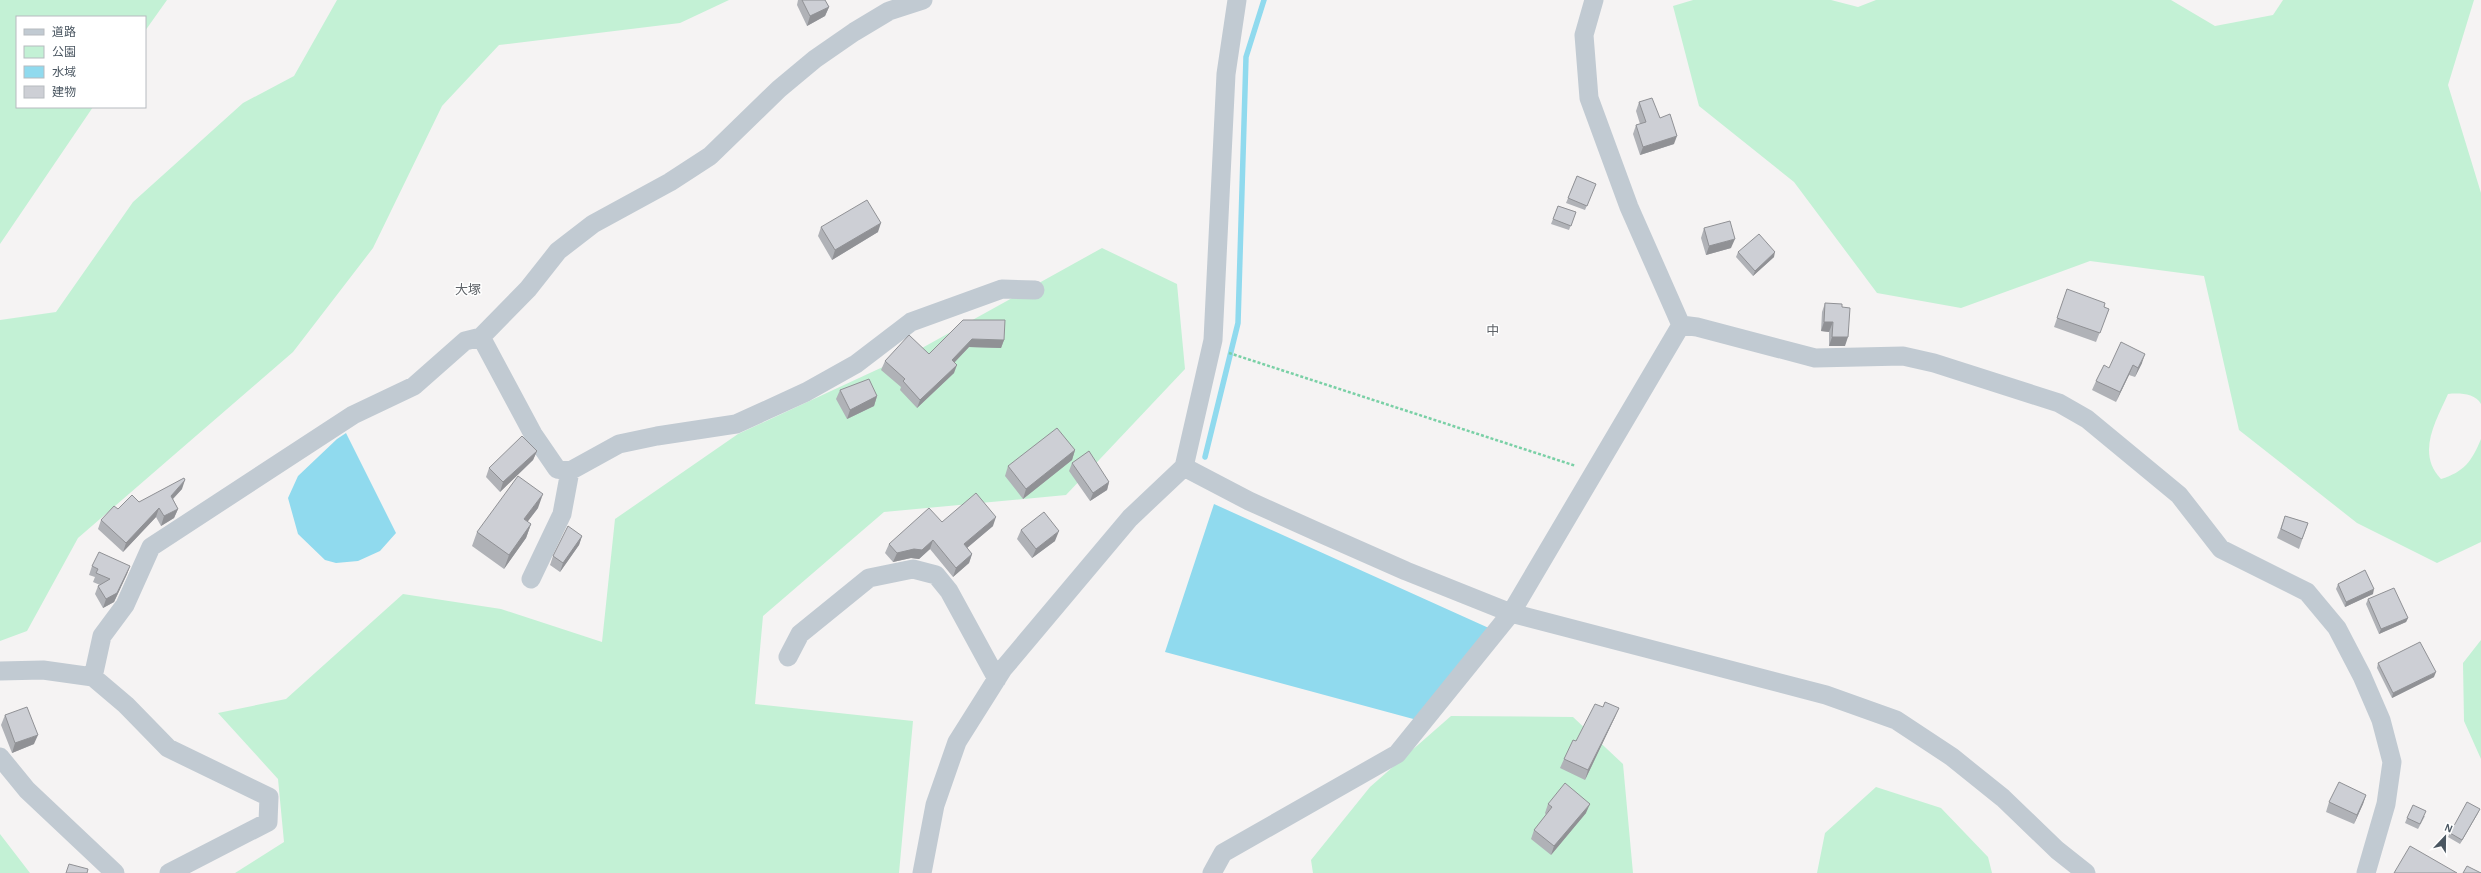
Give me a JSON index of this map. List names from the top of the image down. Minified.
{"districts":["大塚","中"],"legend":["道路","公園","水域","建物"],"north":"top"}
